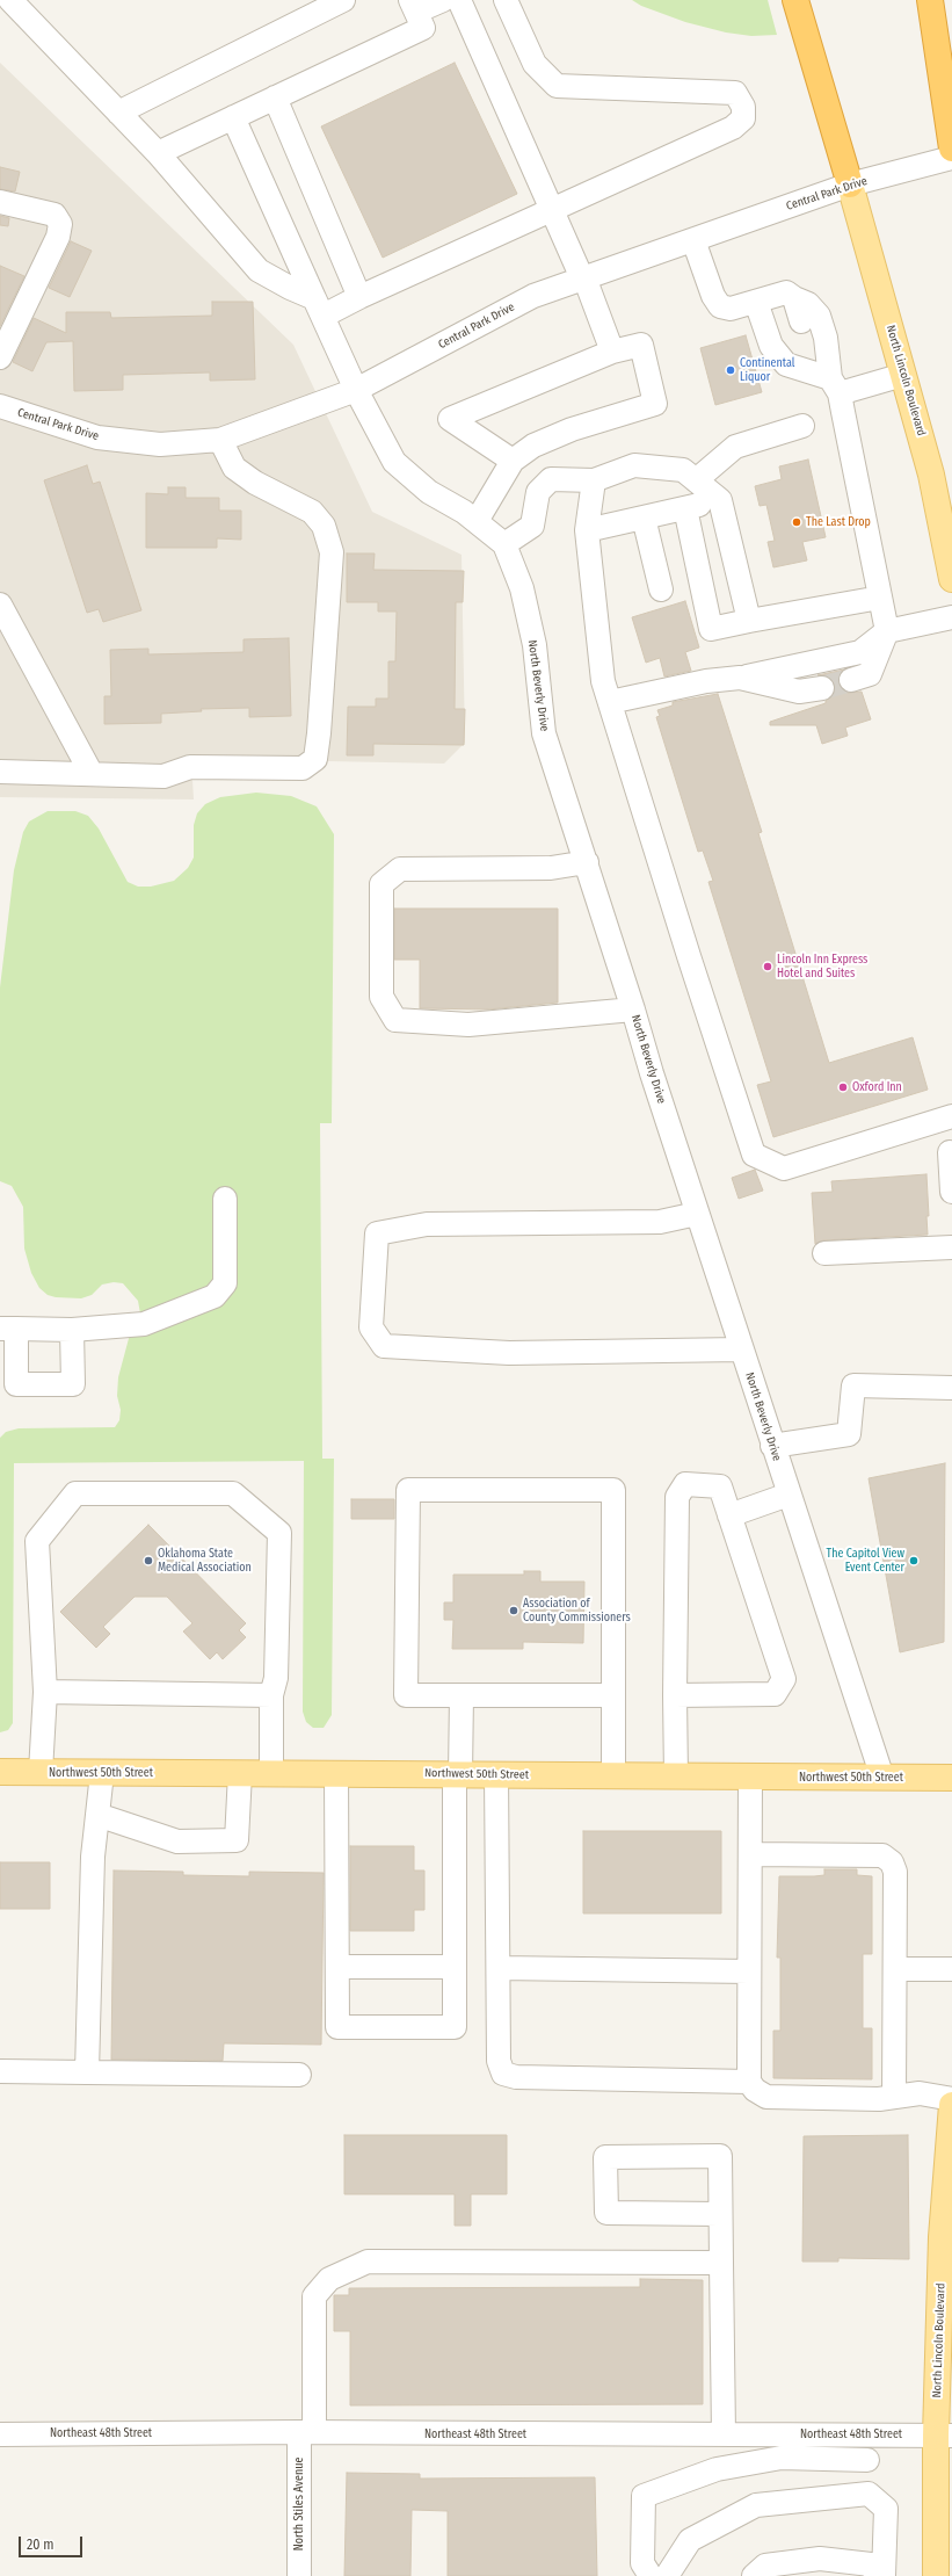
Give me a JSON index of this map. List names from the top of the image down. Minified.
{"streets":{"main road":["North Lincoln Boulevard","Northwest 50th Street"],"street":["Central Park Drive","North Beverly Drive","Northeast 48th Street","North Stiles Avenue"]},"crossings":[["Central Park Drive","North Lincoln Boulevard"],["North Lincoln Boulevard","Northeast 48th Street"],["North Beverly Drive","Northwest 50th Street"],["Northeast 48th Street","North Stiles Avenue"]],"places":["Continental Liquor","The Last Drop","Lincoln Inn Express Hotel and Suites","Oxford Inn","Oklahoma State Medical Association","The Capitol View Event Center","Association of County Commissioners"],"scale_bar":"20 m"}
